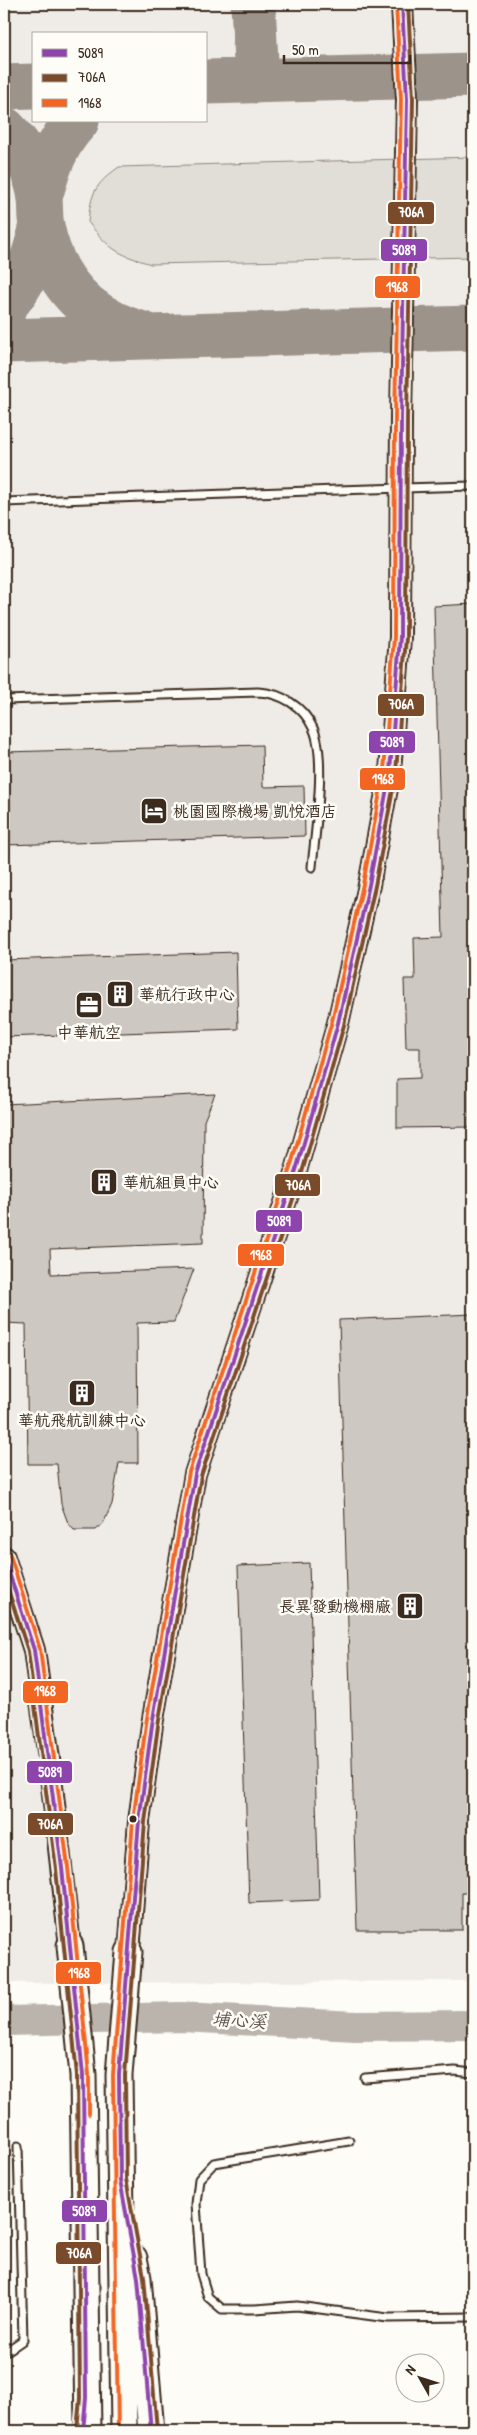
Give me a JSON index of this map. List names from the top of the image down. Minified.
{"water":["埔心溪"],"places":{"hotel":["桃園國際機場 凱悅酒店"],"building":["華航行政中心","華航組員中心","華航飛航訓練中心","長異發動機棚廠"],"office":["中華航空"]},"lines":["transit line 5089","transit line 706A","transit line 1968"],"legend":["5089","706A","1968"],"scale_bar":"50 m","north":"top left"}
